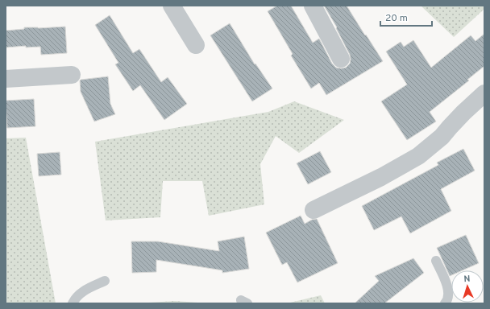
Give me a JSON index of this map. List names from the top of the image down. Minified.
{"scale_bar":"20 m","north":"top"}
